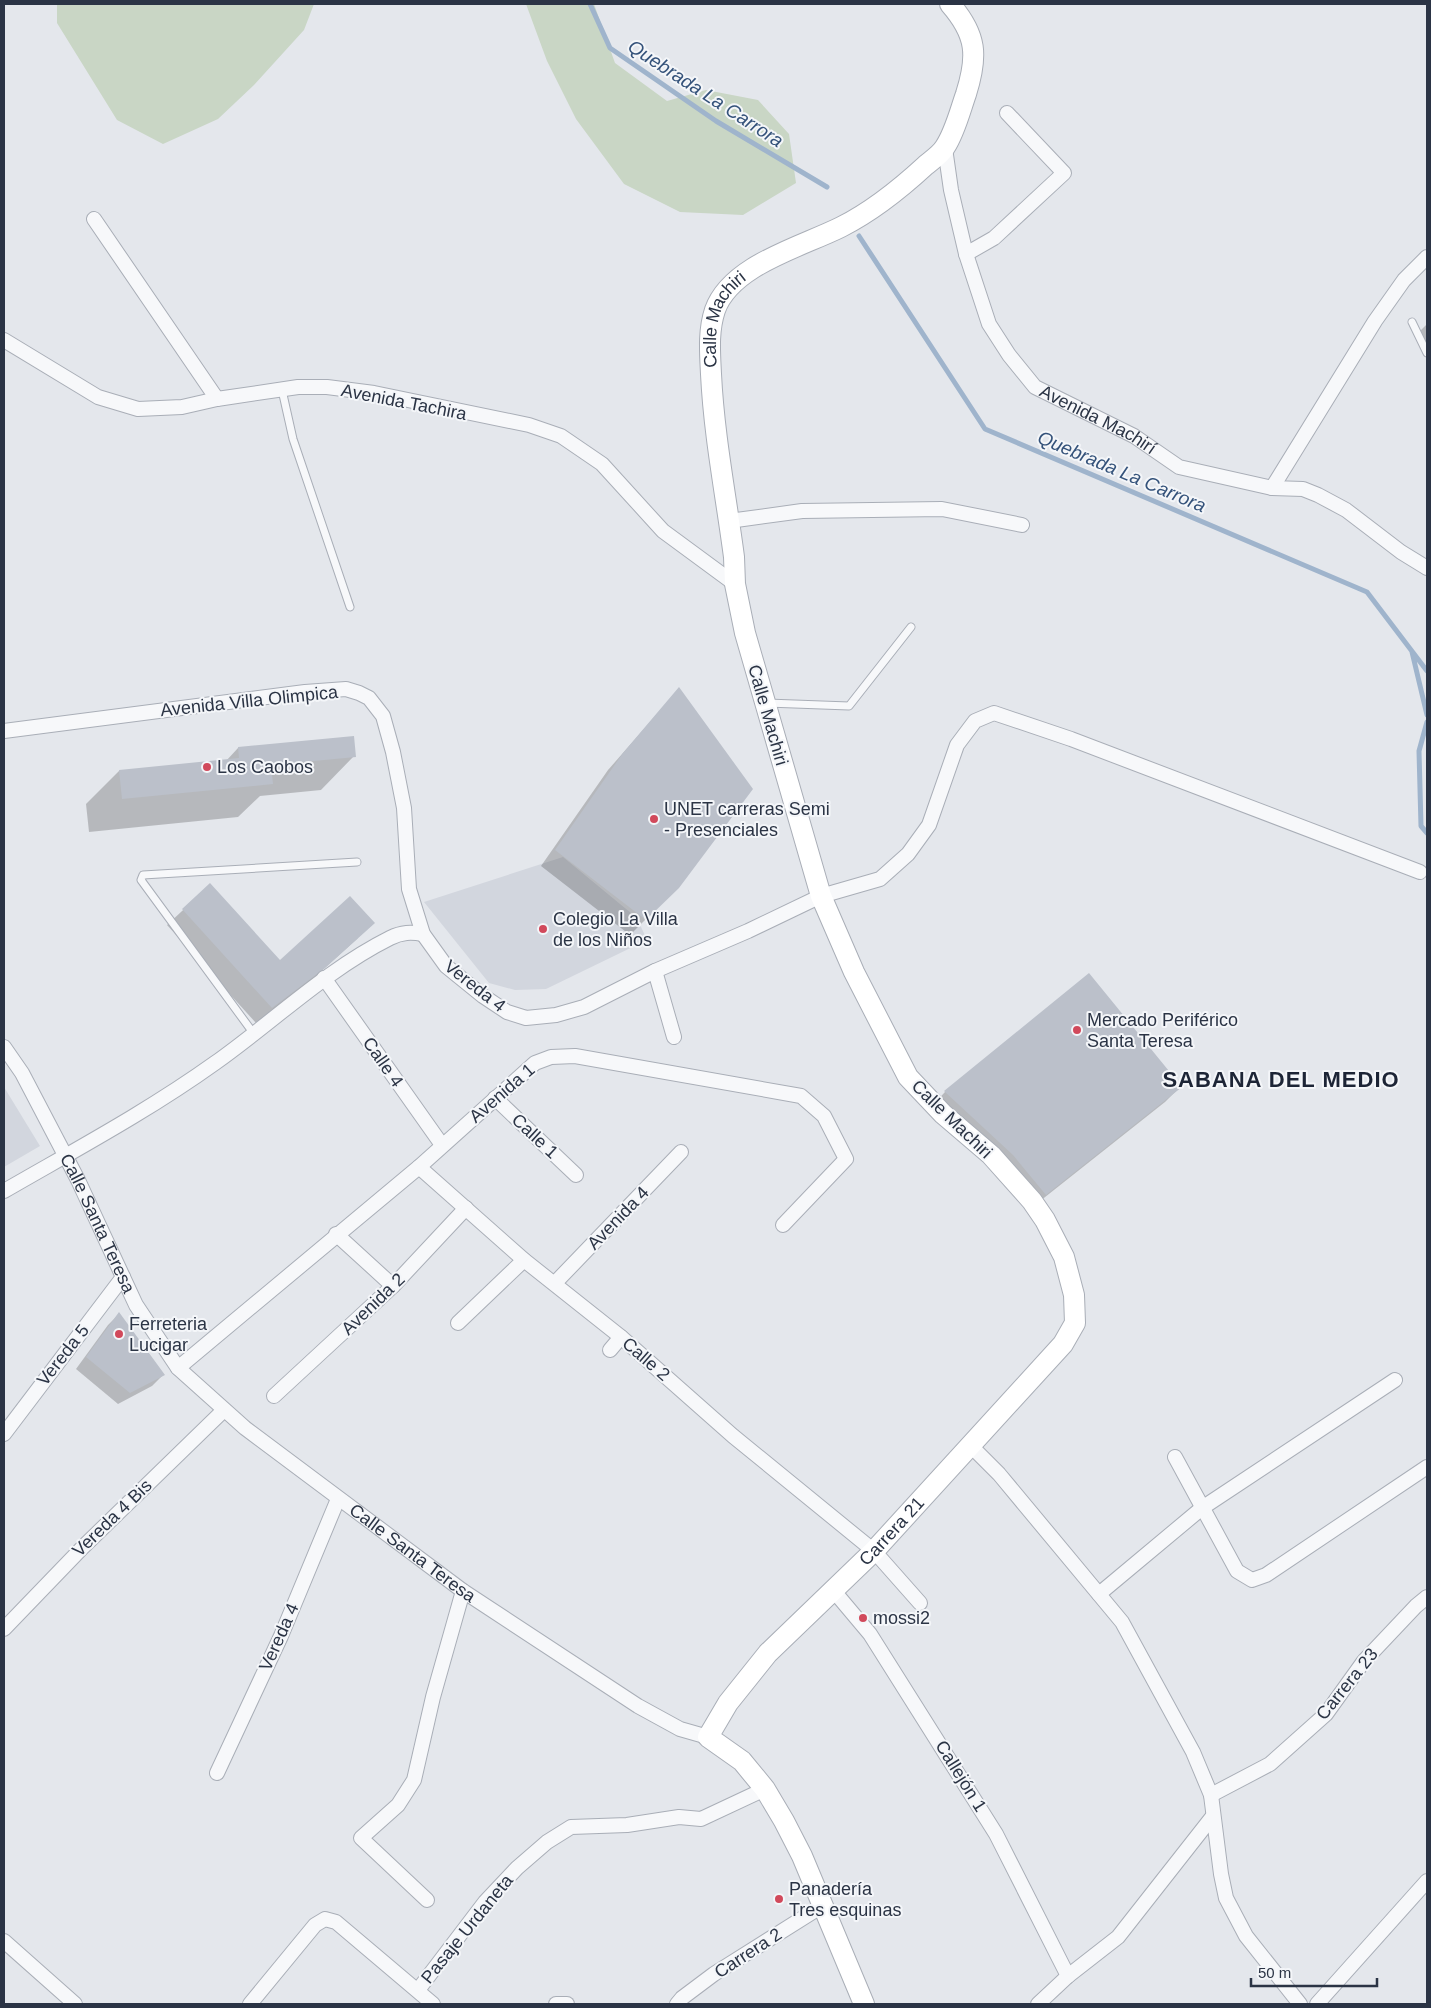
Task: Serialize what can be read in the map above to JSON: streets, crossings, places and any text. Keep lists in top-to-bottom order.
{
  "streets": {
    "street": [
      "Calle Machiri",
      "Avenida Tachira",
      "Avenida Machirí",
      "Avenida Villa Olimpica",
      "Vereda 4",
      "Calle 4",
      "Avenida 1",
      "Calle 1",
      "Avenida 4",
      "Calle Santa Teresa",
      "Avenida 2",
      "Vereda 5",
      "Calle 2",
      "Vereda 4 Bis",
      "Carrera 21",
      "Carrera 23",
      "Callejón 1",
      "Pasaje Urdaneta",
      "Carrera 2"
    ]
  },
  "crossings": [
    ["Calle Machiri", "Avenida Tachira"],
    ["Calle Machiri", "Avenida Machirí"],
    ["Calle Machiri", "Vereda 4"],
    ["Calle Machiri", "Carrera 21"],
    ["Avenida Villa Olimpica", "Vereda 4"],
    ["Vereda 4", "Calle Santa Teresa"],
    ["Calle 4", "Avenida 1"],
    ["Avenida 1", "Calle 1"],
    ["Avenida 1", "Calle Santa Teresa"],
    ["Avenida 1", "Calle 2"],
    ["Avenida 4", "Calle 2"],
    ["Calle Santa Teresa", "Vereda 5"],
    ["Calle Santa Teresa", "Vereda 4 Bis"],
    ["Calle Santa Teresa", "Carrera 21"],
    ["Calle Santa Teresa", "Pasaje Urdaneta"],
    ["Calle Santa Teresa", "Carrera 2"],
    ["Avenida 2", "Calle 2"],
    ["Calle 2", "Carrera 21"],
    ["Carrera 21", "Callejón 1"]
  ],
  "districts": ["SABANA DEL MEDIO"],
  "water": ["Quebrada La Carrora"],
  "places": [
    "Los Caobos",
    "UNET carreras Semi - Presenciales",
    "Colegio La Villa de los Niños",
    "Mercado Periférico Santa Teresa",
    "Ferreteria Lucigar",
    "mossi2",
    "Panadería Tres esquinas"
  ],
  "scale_bar": "50 m"
}
